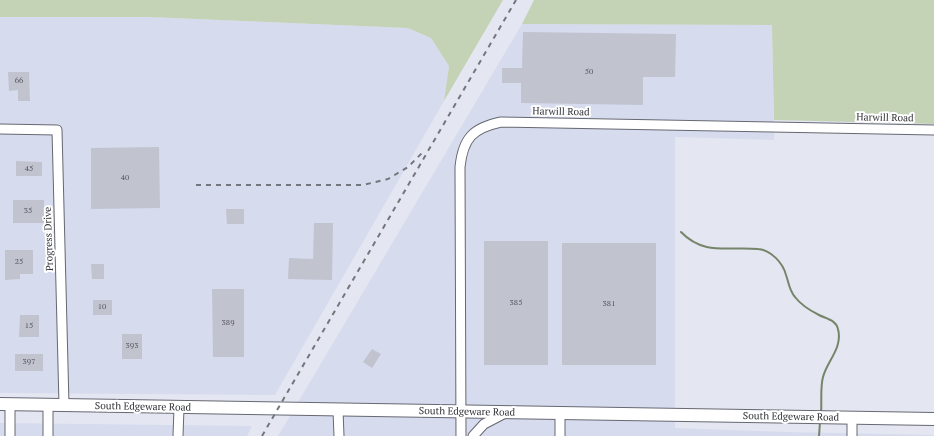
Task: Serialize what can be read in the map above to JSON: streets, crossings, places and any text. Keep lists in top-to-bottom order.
{
  "streets": {
    "main road": ["South Edgeware Road"],
    "street": ["Harwill Road", "Progress Drive"]
  },
  "crossings": [
    ["Harwill Road", "South Edgeware Road"],
    ["Progress Drive", "South Edgeware Road"]
  ],
  "house_numbers": [
    "50",
    "66",
    "45",
    "40",
    "35",
    "25",
    "385",
    "381",
    "10",
    "389",
    "15",
    "393",
    "397"
  ]
}
